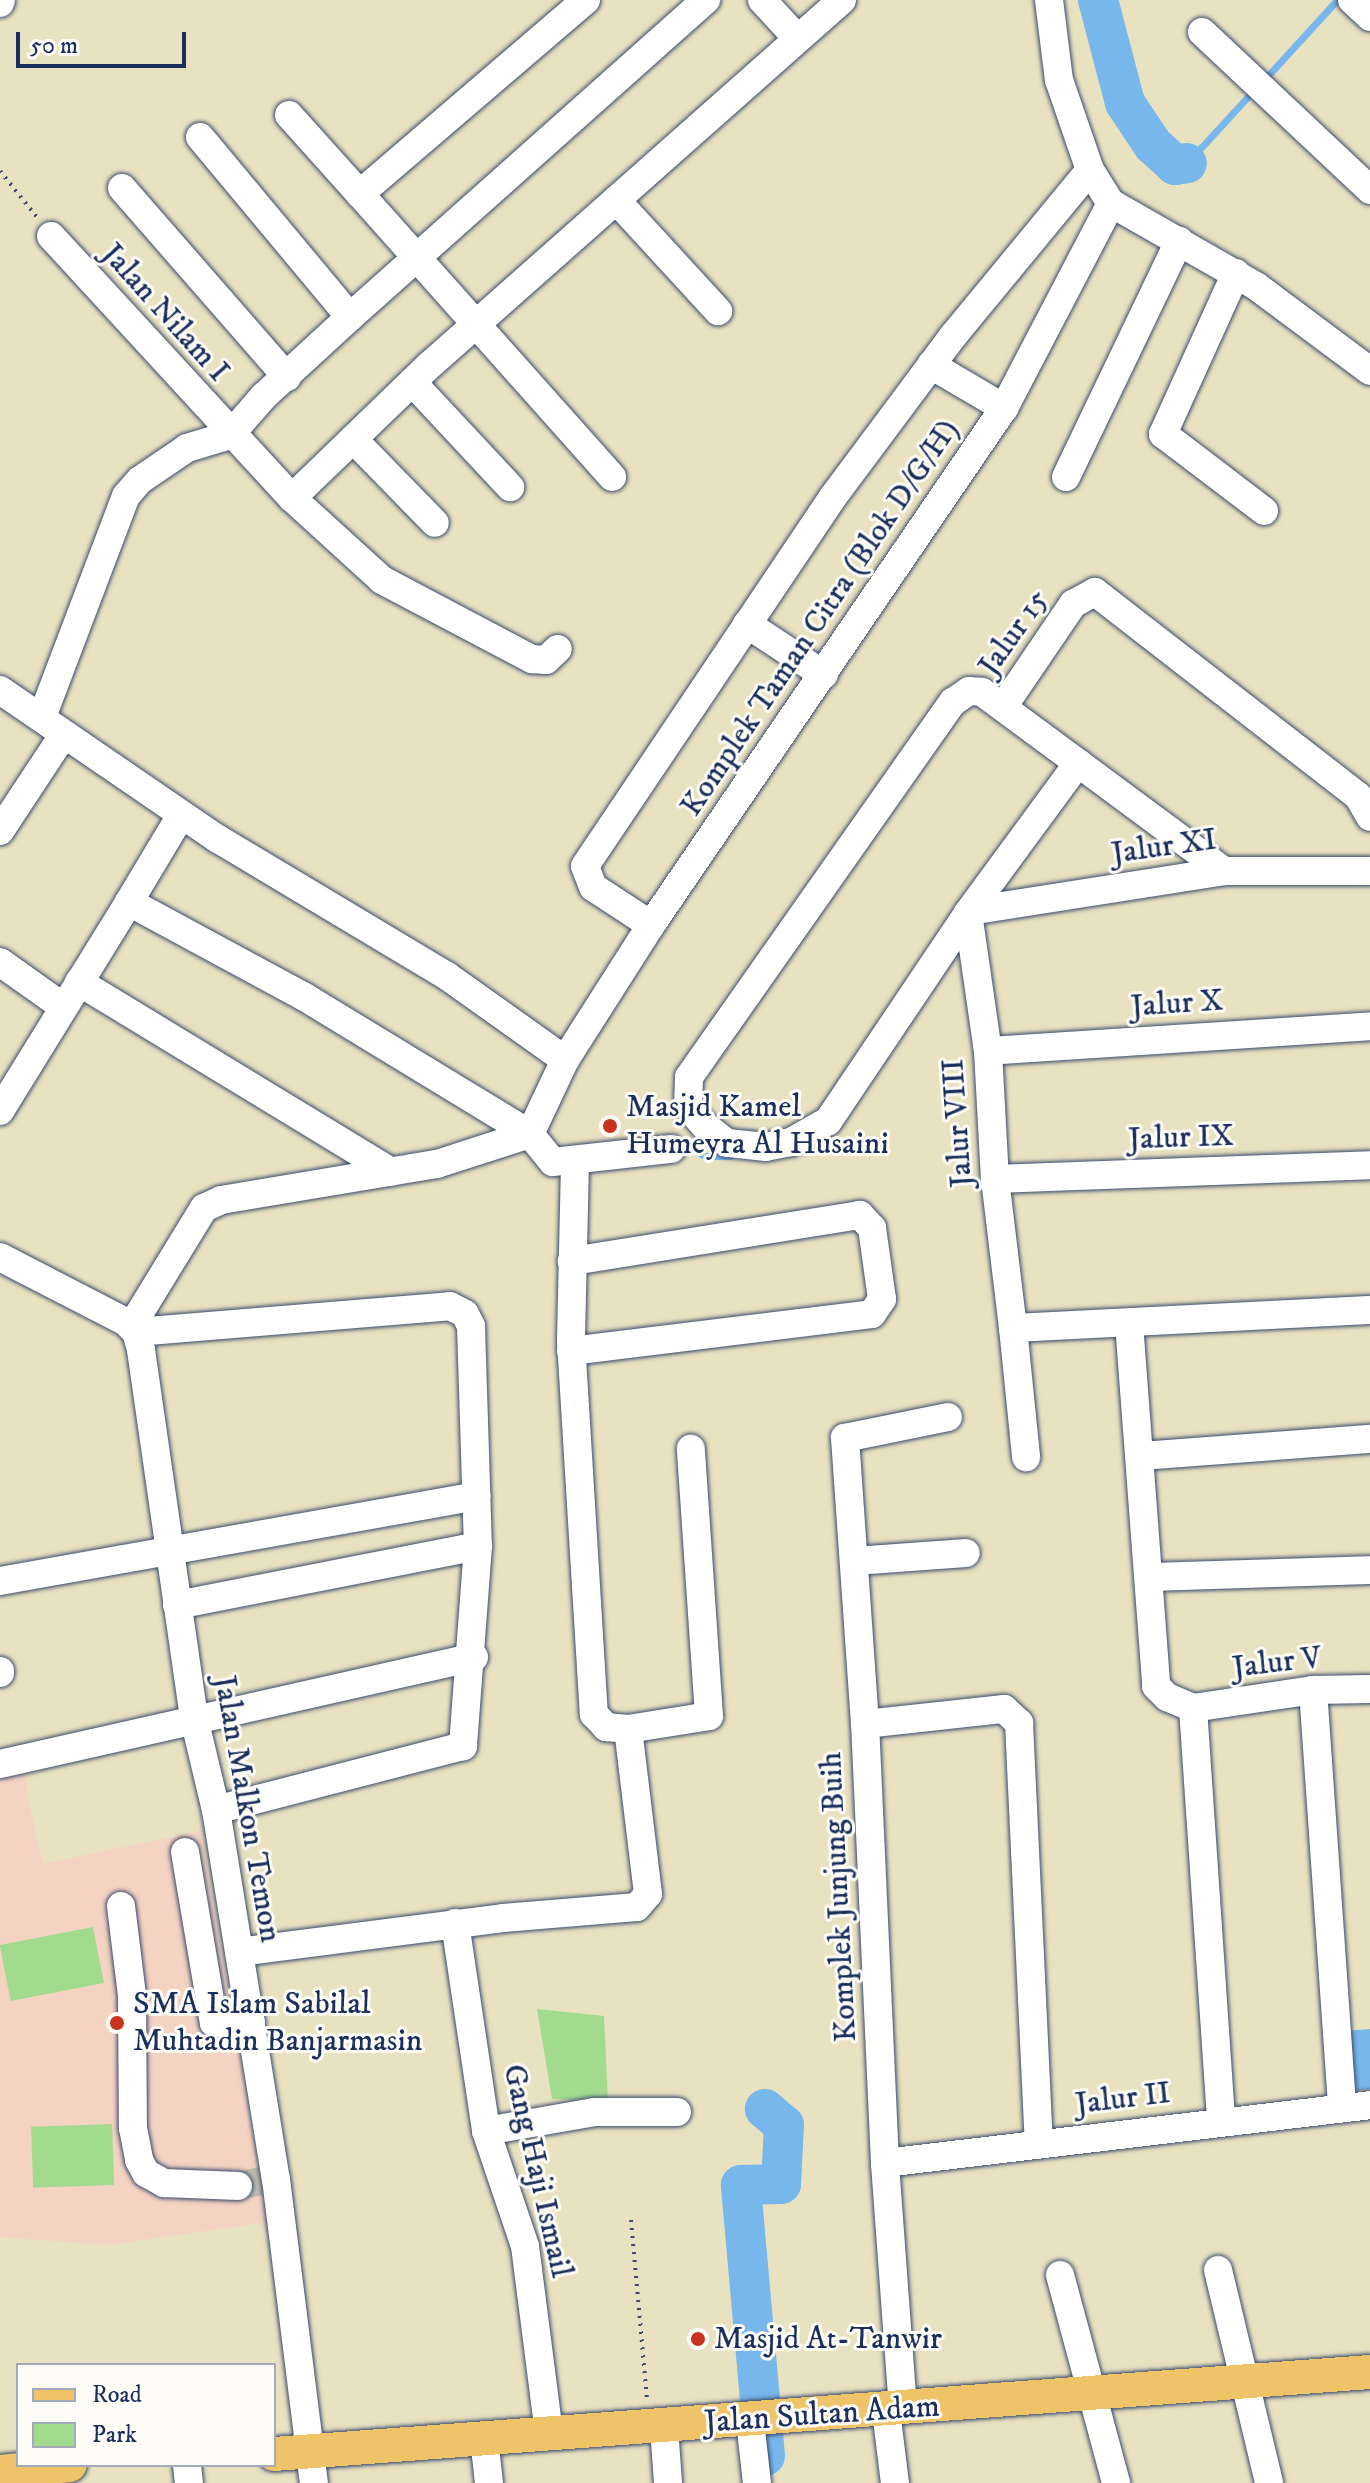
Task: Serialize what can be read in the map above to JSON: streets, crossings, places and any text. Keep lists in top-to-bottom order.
{
  "streets": {
    "main road": ["Jalan Sultan Adam"],
    "street": [
      "Jalan Nilam I",
      "Komplek Taman Citra (Blok D/G/H)",
      "Jalur 15",
      "Jalur XI",
      "Jalur X",
      "Jalur VIII",
      "Jalur IX",
      "Jalur V",
      "Jalan Malkon Temon",
      "Komplek Junjung Buih",
      "Jalur II",
      "Gang Haji Ismail"
    ]
  },
  "crossings": [
    ["Jalur 15", "Jalur XI"],
    ["Jalur 15", "Jalur VIII"],
    ["Jalur XI", "Jalur VIII"],
    ["Jalur X", "Jalur VIII"],
    ["Jalur VIII", "Jalur IX"],
    ["Jalan Malkon Temon", "Jalan Sultan Adam"],
    ["Komplek Junjung Buih", "Jalur II"],
    ["Komplek Junjung Buih", "Jalan Sultan Adam"],
    ["Gang Haji Ismail", "Jalan Sultan Adam"]
  ],
  "places": ["Masjid Kamel Humeyra Al Husaini", "SMA Islam Sabilal Muhtadin Banjarmasin", "Masjid At-Tanwir"],
  "legend": ["Road", "Park"],
  "scale_bar": "50 m"
}
